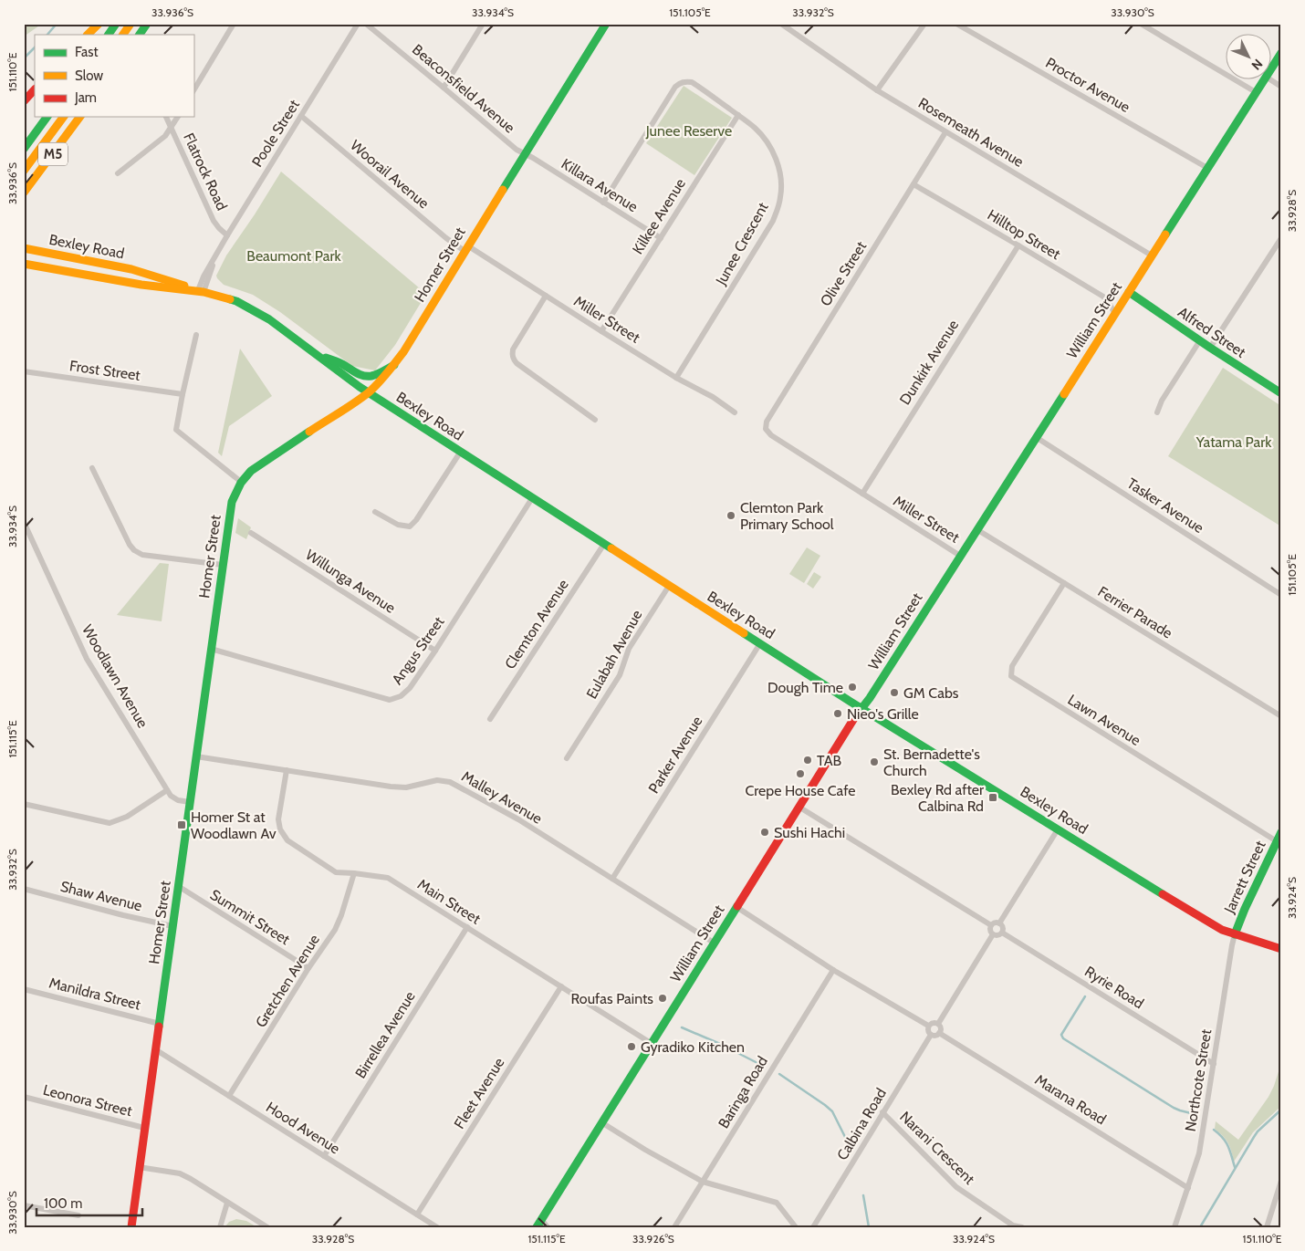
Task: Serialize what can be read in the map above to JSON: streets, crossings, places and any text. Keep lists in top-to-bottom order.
{
  "streets": {
    "main road": [
      "M5",
      "Bexley Road",
      "Homer Street",
      "William Street",
      "Alfred Street",
      "Jarrett Street"
    ],
    "street": [
      "Proctor Avenue",
      "Beaconsfield Avenue",
      "Rosemeath Avenue",
      "Poole Street",
      "Flatrock Road",
      "Woorail Avenue",
      "Killara Avenue",
      "Kilkee Avenue",
      "Hilltop Street",
      "Junee Crescent",
      "Olive Street",
      "Miller Street",
      "Dunkirk Avenue",
      "Frost Street",
      "Tasker Avenue",
      "Willunga Avenue",
      "Ferrier Parade",
      "Clemton Avenue",
      "Angus Street",
      "Eulabah Avenue",
      "Woodlawn Avenue",
      "Lawn Avenue",
      "Parker Avenue",
      "Malley Avenue",
      "Shaw Avenue",
      "Main Street",
      "Summit Street",
      "Gretchen Avenue",
      "Ryrie Road",
      "Manildra Street",
      "Birrellea Avenue",
      "Northcote Street",
      "Baringa Road",
      "Fleet Avenue",
      "Marana Road",
      "Leonora Street",
      "Calbina Road",
      "Hood Avenue",
      "Narani Crescent"
    ]
  },
  "crossings": [
    ["Proctor Avenue", "William Street"],
    ["Beaconsfield Avenue", "Killara Avenue"],
    ["Beaconsfield Avenue", "Homer Street"],
    ["Rosemeath Avenue", "Olive Street"],
    ["Rosemeath Avenue", "William Street"],
    ["Poole Street", "Flatrock Road"],
    ["Poole Street", "Woorail Avenue"],
    ["Poole Street", "Bexley Road"],
    ["Woorail Avenue", "Homer Street"],
    ["Woorail Avenue", "Miller Street"],
    ["Killara Avenue", "Kilkee Avenue"],
    ["Killara Avenue", "Junee Crescent"],
    ["Killara Avenue", "Homer Street"],
    ["Kilkee Avenue", "Junee Crescent"],
    ["Kilkee Avenue", "Miller Street"],
    ["Hilltop Street", "Olive Street"],
    ["Hilltop Street", "William Street"],
    ["Hilltop Street", "Dunkirk Avenue"],
    ["Junee Crescent", "Miller Street"],
    ["Bexley Road", "Homer Street"],
    ["Bexley Road", "William Street"],
    ["Bexley Road", "Clemton Avenue"],
    ["Bexley Road", "Angus Street"],
    ["Bexley Road", "Eulabah Avenue"],
    ["Bexley Road", "Parker Avenue"],
    ["Bexley Road", "Jarrett Street"],
    ["Bexley Road", "Northcote Street"],
    ["Homer Street", "Miller Street"],
    ["Homer Street", "Angus Street"],
    ["Homer Street", "Woodlawn Avenue"],
    ["Homer Street", "Malley Avenue"],
    ["Homer Street", "Shaw Avenue"],
    ["Homer Street", "Summit Street"],
    ["Homer Street", "Manildra Street"],
    ["Homer Street", "Leonora Street"],
    ["Homer Street", "Hood Avenue"],
    ["Olive Street", "Miller Street"],
    ["Miller Street", "William Street"],
    ["Miller Street", "Dunkirk Avenue"],
    ["William Street", "Alfred Street"],
    ["William Street", "Tasker Avenue"],
    ["William Street", "Ferrier Parade"],
    ["William Street", "Malley Avenue"],
    ["William Street", "Main Street"],
    ["Willunga Avenue", "Angus Street"],
    ["Ferrier Parade", "Lawn Avenue"],
    ["Lawn Avenue", "Jarrett Street"],
    ["Parker Avenue", "Malley Avenue"],
    ["Malley Avenue", "Main Street"],
    ["Jarrett Street", "Northcote Street"],
    ["Main Street", "Gretchen Avenue"],
    ["Main Street", "Birrellea Avenue"],
    ["Main Street", "Fleet Avenue"],
    ["Summit Street", "Gretchen Avenue"],
    ["Gretchen Avenue", "Hood Avenue"],
    ["Ryrie Road", "Northcote Street"],
    ["Birrellea Avenue", "Hood Avenue"],
    ["Northcote Street", "Marana Road"],
    ["Fleet Avenue", "Hood Avenue"],
    ["Marana Road", "Calbina Road"],
    ["Calbina Road", "Narani Crescent"]
  ],
  "parks": ["Junee Reserve", "Beaumont Park", "Yatama Park"],
  "places": {
    "other": [
      "Clemton Park Primary School",
      "Dough Time",
      "GM Cabs",
      "Nieo's Grille",
      "TAB",
      "St. Bernadette's Church",
      "Crepe House Cafe",
      "Sushi Hachi",
      "Roufas Paints",
      "Gyradiko Kitchen"
    ],
    "transit": ["Bexley Rd after Calbina Rd", "Homer St at Woodlawn Av"]
  },
  "legend": ["Fast", "Slow", "Jam"],
  "scale_bar": "100 m",
  "north": "bottom right",
  "coordinates": [
    "33.936°S",
    "33.934°S",
    "151.105°E",
    "33.932°S",
    "33.930°S",
    "151.110°E",
    "33.928°S",
    "151.115°E",
    "33.924°S",
    "33.926°S"
  ]
}
